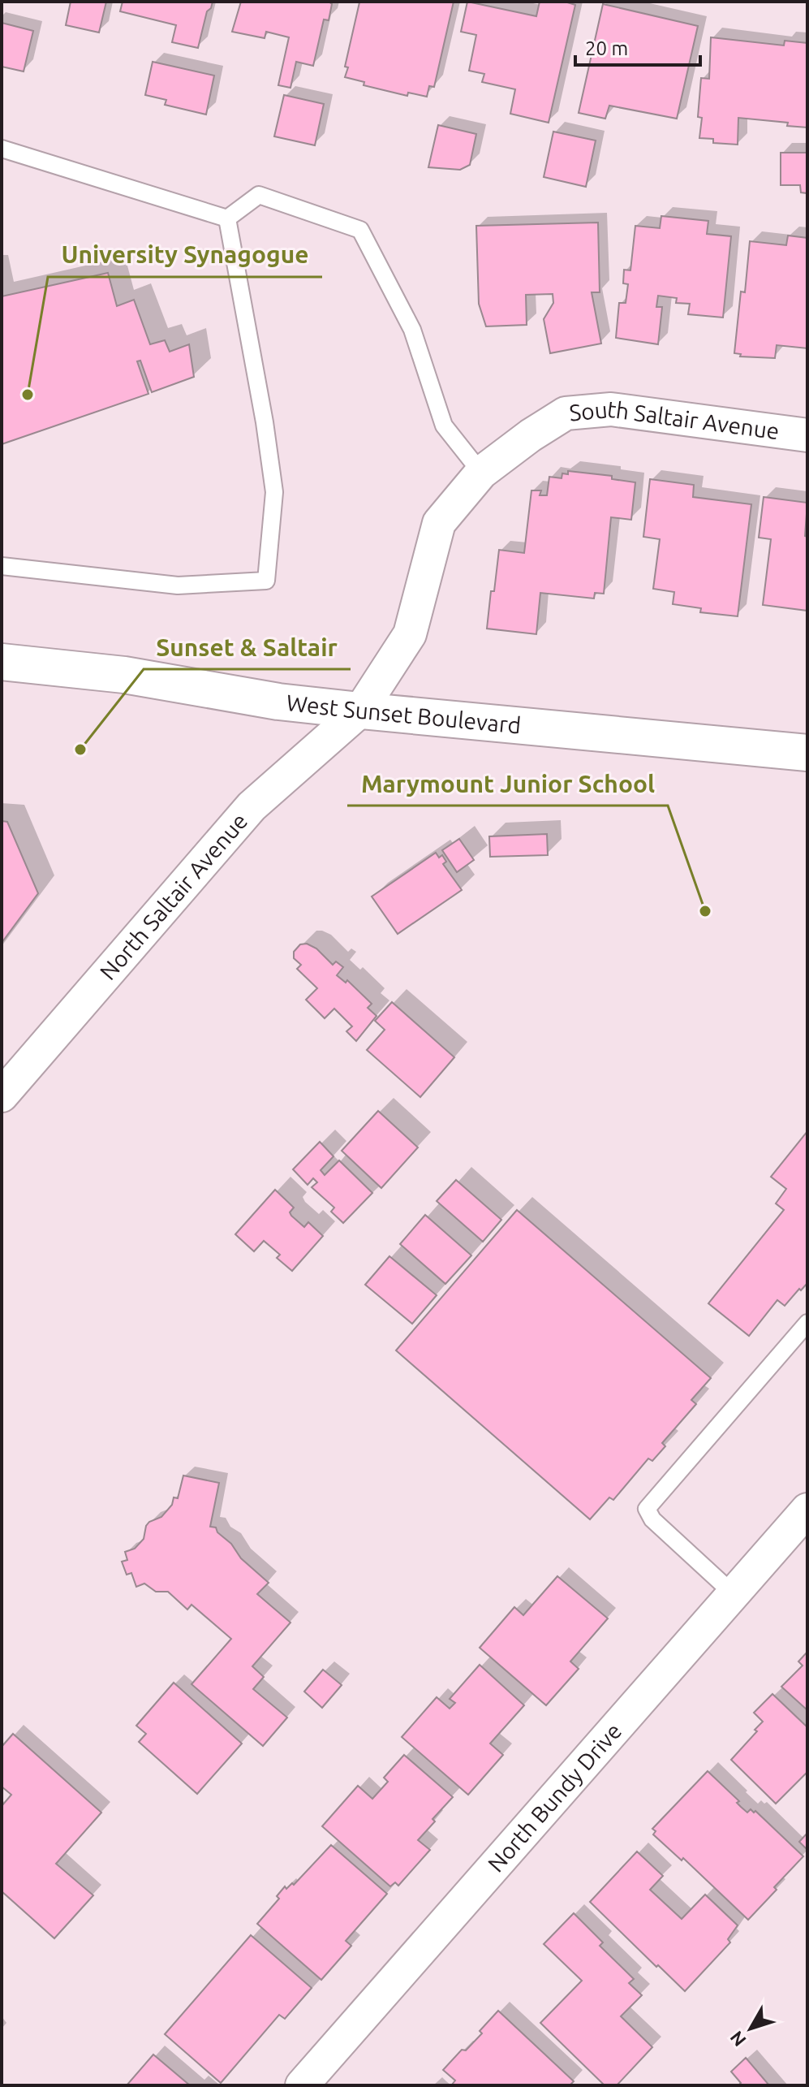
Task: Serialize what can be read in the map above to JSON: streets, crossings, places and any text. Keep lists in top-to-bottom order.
{
  "streets": {
    "main road": ["West Sunset Boulevard"],
    "street": ["South Saltair Avenue", "North Saltair Avenue", "North Bundy Drive"]
  },
  "crossings": [
    ["South Saltair Avenue", "West Sunset Boulevard"],
    ["South Saltair Avenue", "North Saltair Avenue"],
    ["West Sunset Boulevard", "North Saltair Avenue"]
  ],
  "places": ["University Synagogue", "Sunset & Saltair", "Marymount Junior School"],
  "scale_bar": "20 m",
  "north": "bottom left"
}
